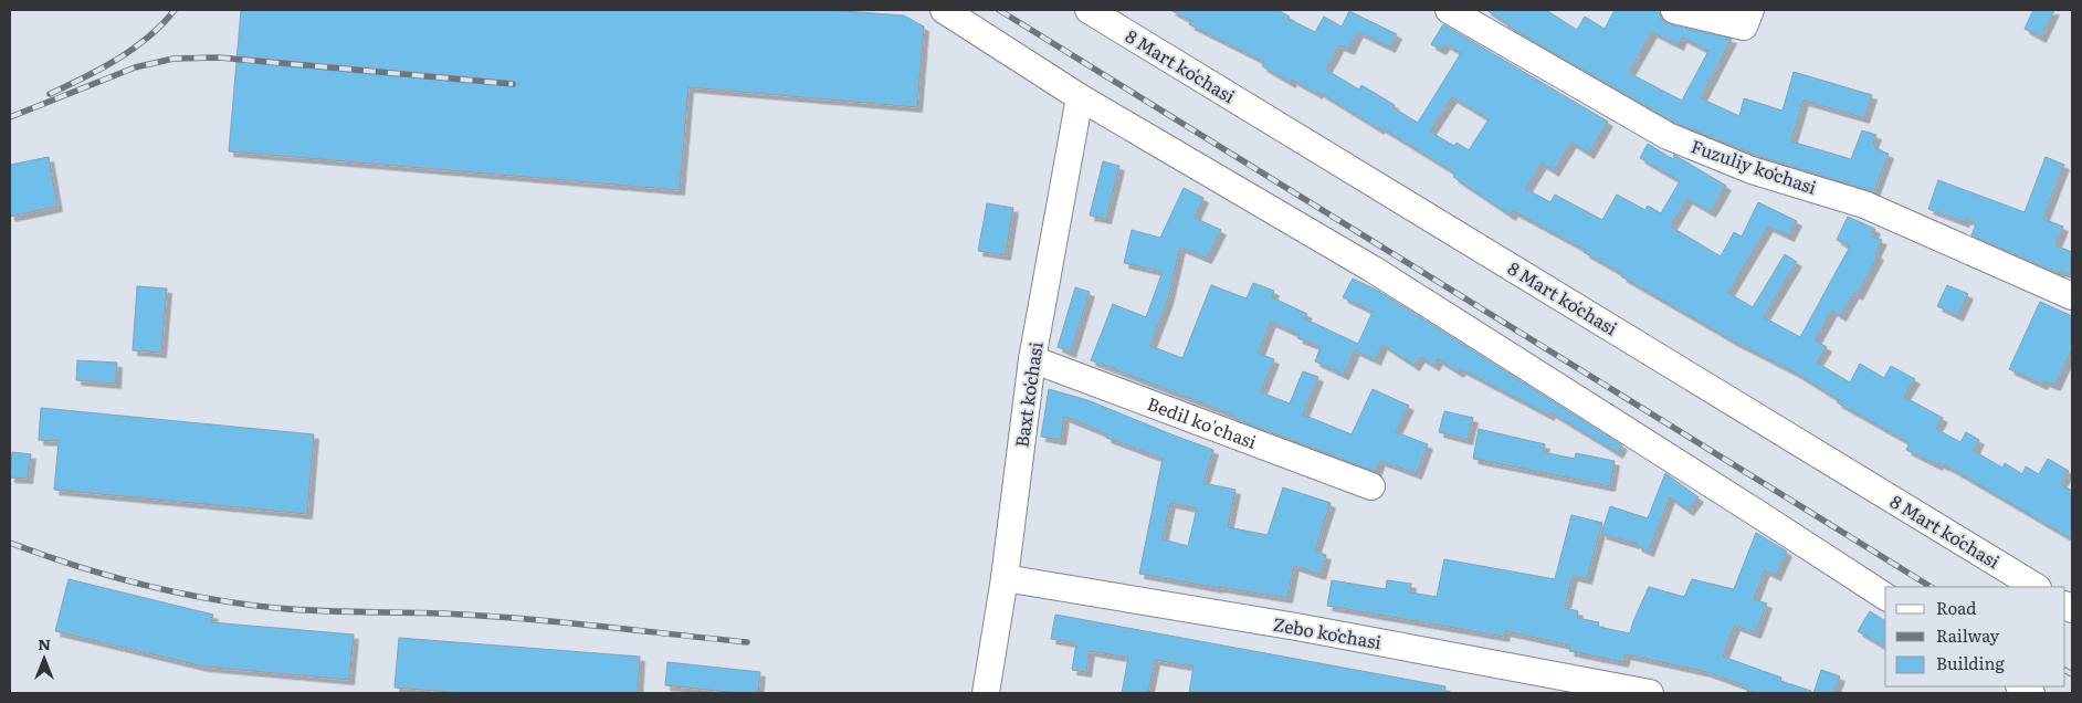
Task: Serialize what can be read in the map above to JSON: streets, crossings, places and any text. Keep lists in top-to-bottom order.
{
  "streets": {
    "street": [
      "8 Mart koʻchasi",
      "Fuzuliy koʻchasi",
      "Baxt koʻchasi",
      "Bedil ko'chasi",
      "Zebo koʻchasi"
    ]
  },
  "crossings": [
    ["Baxt koʻchasi", "Bedil ko'chasi"],
    ["Baxt koʻchasi", "Zebo koʻchasi"]
  ],
  "legend": ["Road", "Railway", "Building"],
  "north": "top"
}
